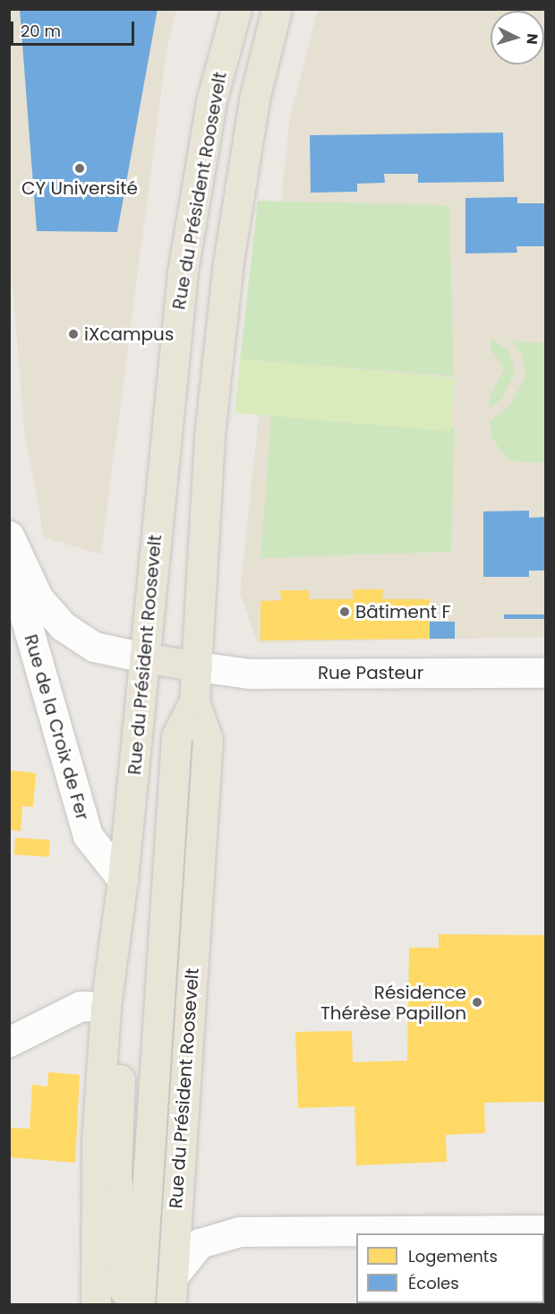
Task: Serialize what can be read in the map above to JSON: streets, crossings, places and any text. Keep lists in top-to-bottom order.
{
  "streets": {
    "main road": ["Rue du Président Roosevelt"],
    "street": ["Rue Pasteur", "Rue de la Croix de Fer"]
  },
  "crossings": [
    ["Rue du Président Roosevelt", "Rue Pasteur"],
    ["Rue du Président Roosevelt", "Rue de la Croix de Fer"]
  ],
  "places": [
    "CY Université",
    "iXcampus",
    "Bâtiment F",
    "Résidence Thérèse Papillon"
  ],
  "legend": ["Logements", "Écoles"],
  "scale_bar": "20 m",
  "north": "right"
}
